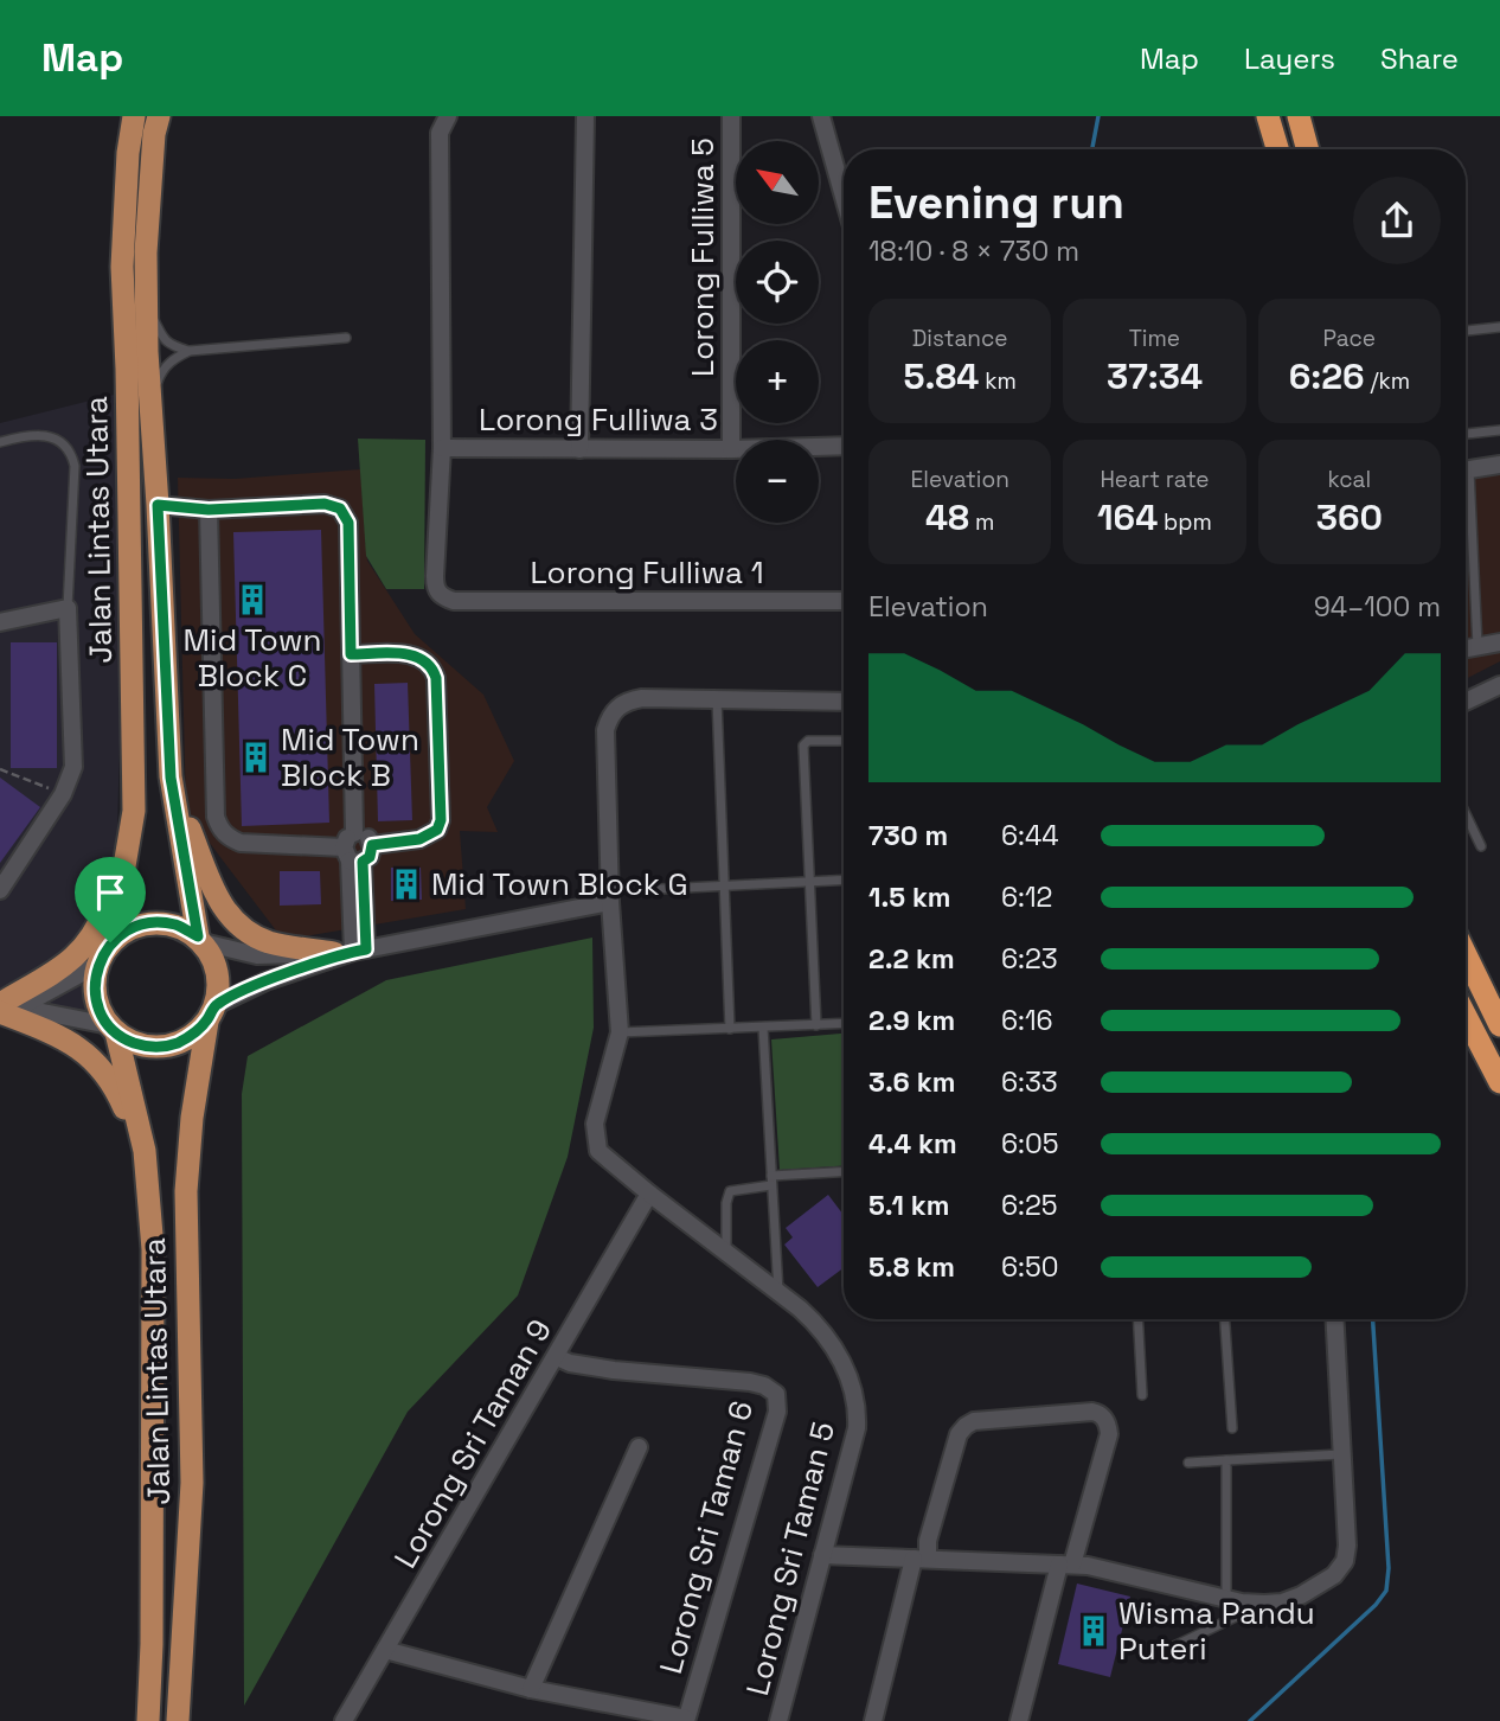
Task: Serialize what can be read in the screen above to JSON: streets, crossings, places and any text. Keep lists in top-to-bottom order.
{
  "streets": {
    "main road": ["Jalan Lintas Utara"],
    "street": [
      "Lorong Fulliwa 5",
      "Lorong Fulliwa 3",
      "Lorong Fulliwa 1",
      "Lorong Sri Taman 9",
      "Lorong Sri Taman 6",
      "Lorong Sri Taman 5"
    ]
  },
  "crossings": [
    ["Lorong Fulliwa 5", "Lorong Fulliwa 3"],
    ["Lorong Fulliwa 3", "Lorong Fulliwa 1"],
    ["Lorong Sri Taman 9", "Lorong Sri Taman 6"],
    ["Lorong Sri Taman 9", "Lorong Sri Taman 5"]
  ],
  "places": {
    "building": [
      "Mid Town Block C",
      "Mid Town Block B",
      "Mid Town Block G",
      "Wisma Pandu Puteri"
    ]
  },
  "north": "top left",
  "page": {
    "header": "Map",
    "nav": ["Map", "Layers", "Share"],
    "map_buttons": ["+", "−"],
    "heading": ["Evening run", "18:10 · 8 × 730 m"],
    "stats": [
      ["Distance", "5.84 km"],
      ["Time", "37:34"],
      ["Pace", "6:26 /km"],
      ["Elevation", "48 m"],
      ["Heart rate", "164 bpm"],
      ["kcal", "360"]
    ],
    "chart": ["Elevation", "94–100 m"],
    "list": [
      {
        "name": "730 m",
        "note": "6:44"
      },
      {
        "name": "1.5 km",
        "note": "6:12"
      },
      {
        "name": "2.2 km",
        "note": "6:23"
      },
      {
        "name": "2.9 km",
        "note": "6:16"
      },
      {
        "name": "3.6 km",
        "note": "6:33"
      },
      {
        "name": "4.4 km",
        "note": "6:05"
      },
      {
        "name": "5.1 km",
        "note": "6:25"
      },
      {
        "name": "5.8 km",
        "note": "6:50"
      }
    ]
  }
}
